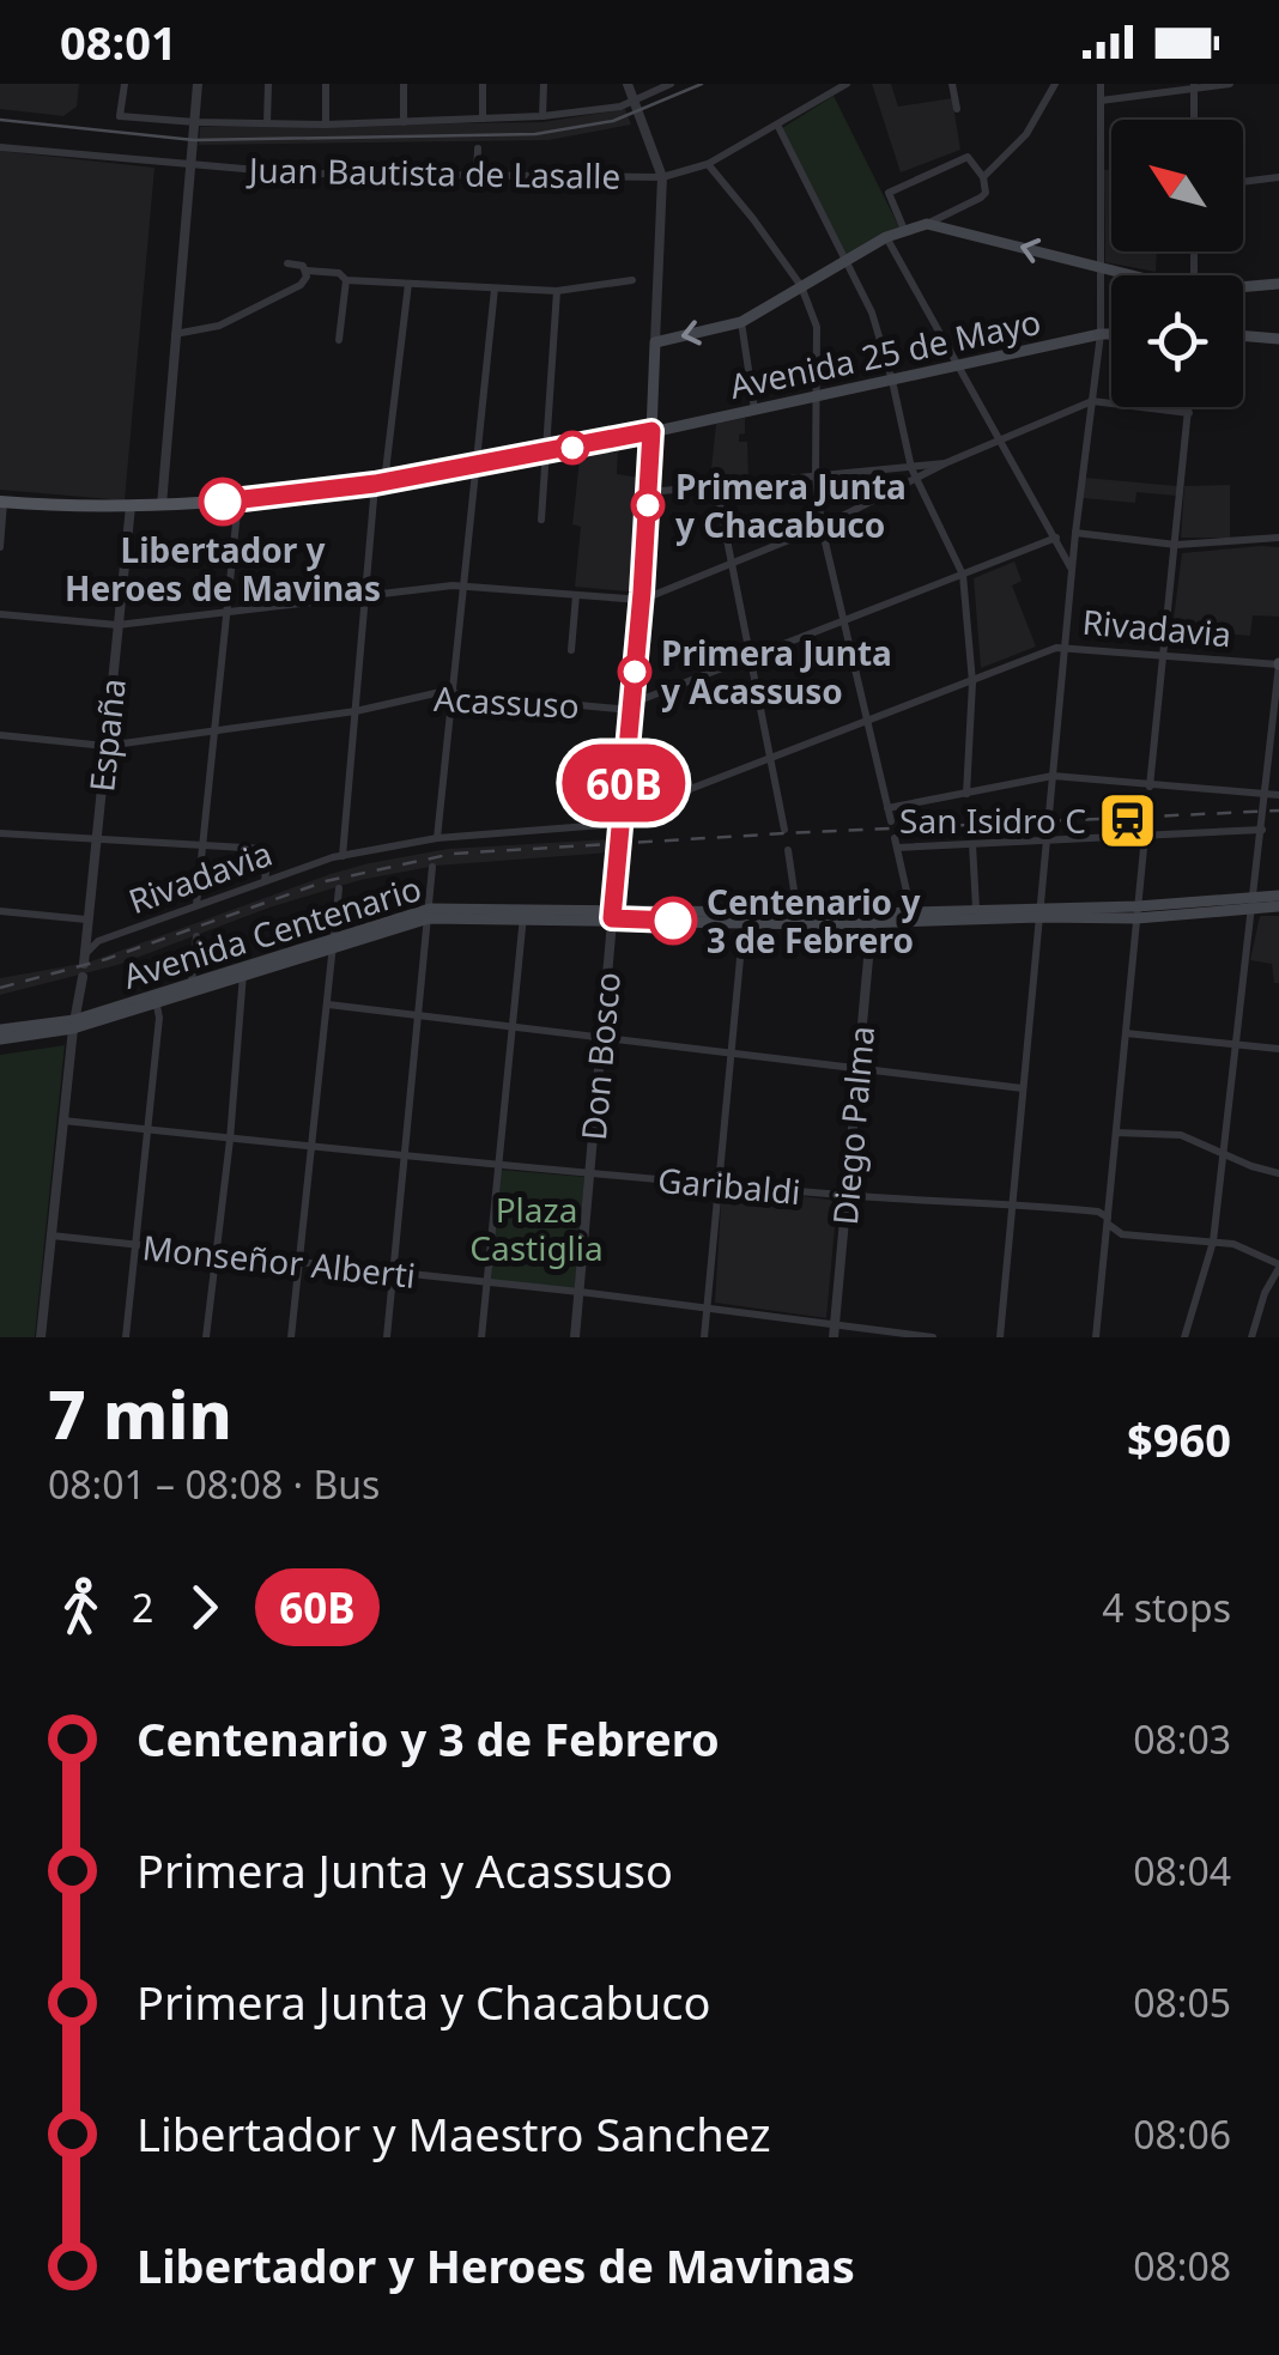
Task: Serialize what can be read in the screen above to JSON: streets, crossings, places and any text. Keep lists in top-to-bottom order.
{
  "streets": {
    "main road": ["Avenida 25 de Mayo", "Avenida Centenario"],
    "street": [
      "Juan Bautista de Lasalle",
      "Rivadavia",
      "Acassuso",
      "España",
      "Don Bosco",
      "Diego Palma",
      "Garibaldi",
      "Monseñor Alberti"
    ]
  },
  "crossings": [
    ["Rivadavia", "España"],
    ["Acassuso", "España"],
    ["Avenida Centenario", "Don Bosco"],
    ["Avenida Centenario", "Diego Palma"],
    ["Don Bosco", "Garibaldi"],
    ["Don Bosco", "Monseñor Alberti"],
    ["Diego Palma", "Garibaldi"],
    ["Diego Palma", "Monseñor Alberti"]
  ],
  "parks": ["Plaza Castiglia"],
  "places": {
    "other": [
      "Libertador y Heroes de Mavinas",
      "Primera Junta y Chacabuco",
      "Primera Junta y Acassuso",
      "Centenario y 3 de Febrero"
    ],
    "station": ["San Isidro C"]
  },
  "lines": ["bus line 60B"],
  "north": "top left",
  "page": {
    "status": "08:01",
    "on_map": "60B",
    "heading": ["7 min", "08:01 – 08:08 · Bus", "$960"],
    "legs": ["2", "60B", "4 stops"],
    "list": [
      {
        "name": "Centenario y 3 de Febrero",
        "value": "08:03"
      },
      {
        "name": "Primera Junta y Acassuso",
        "value": "08:04"
      },
      {
        "name": "Primera Junta y Chacabuco",
        "value": "08:05"
      },
      {
        "name": "Libertador y Maestro Sanchez",
        "value": "08:06"
      },
      {
        "name": "Libertador y Heroes de Mavinas",
        "value": "08:08"
      }
    ]
  }
}
